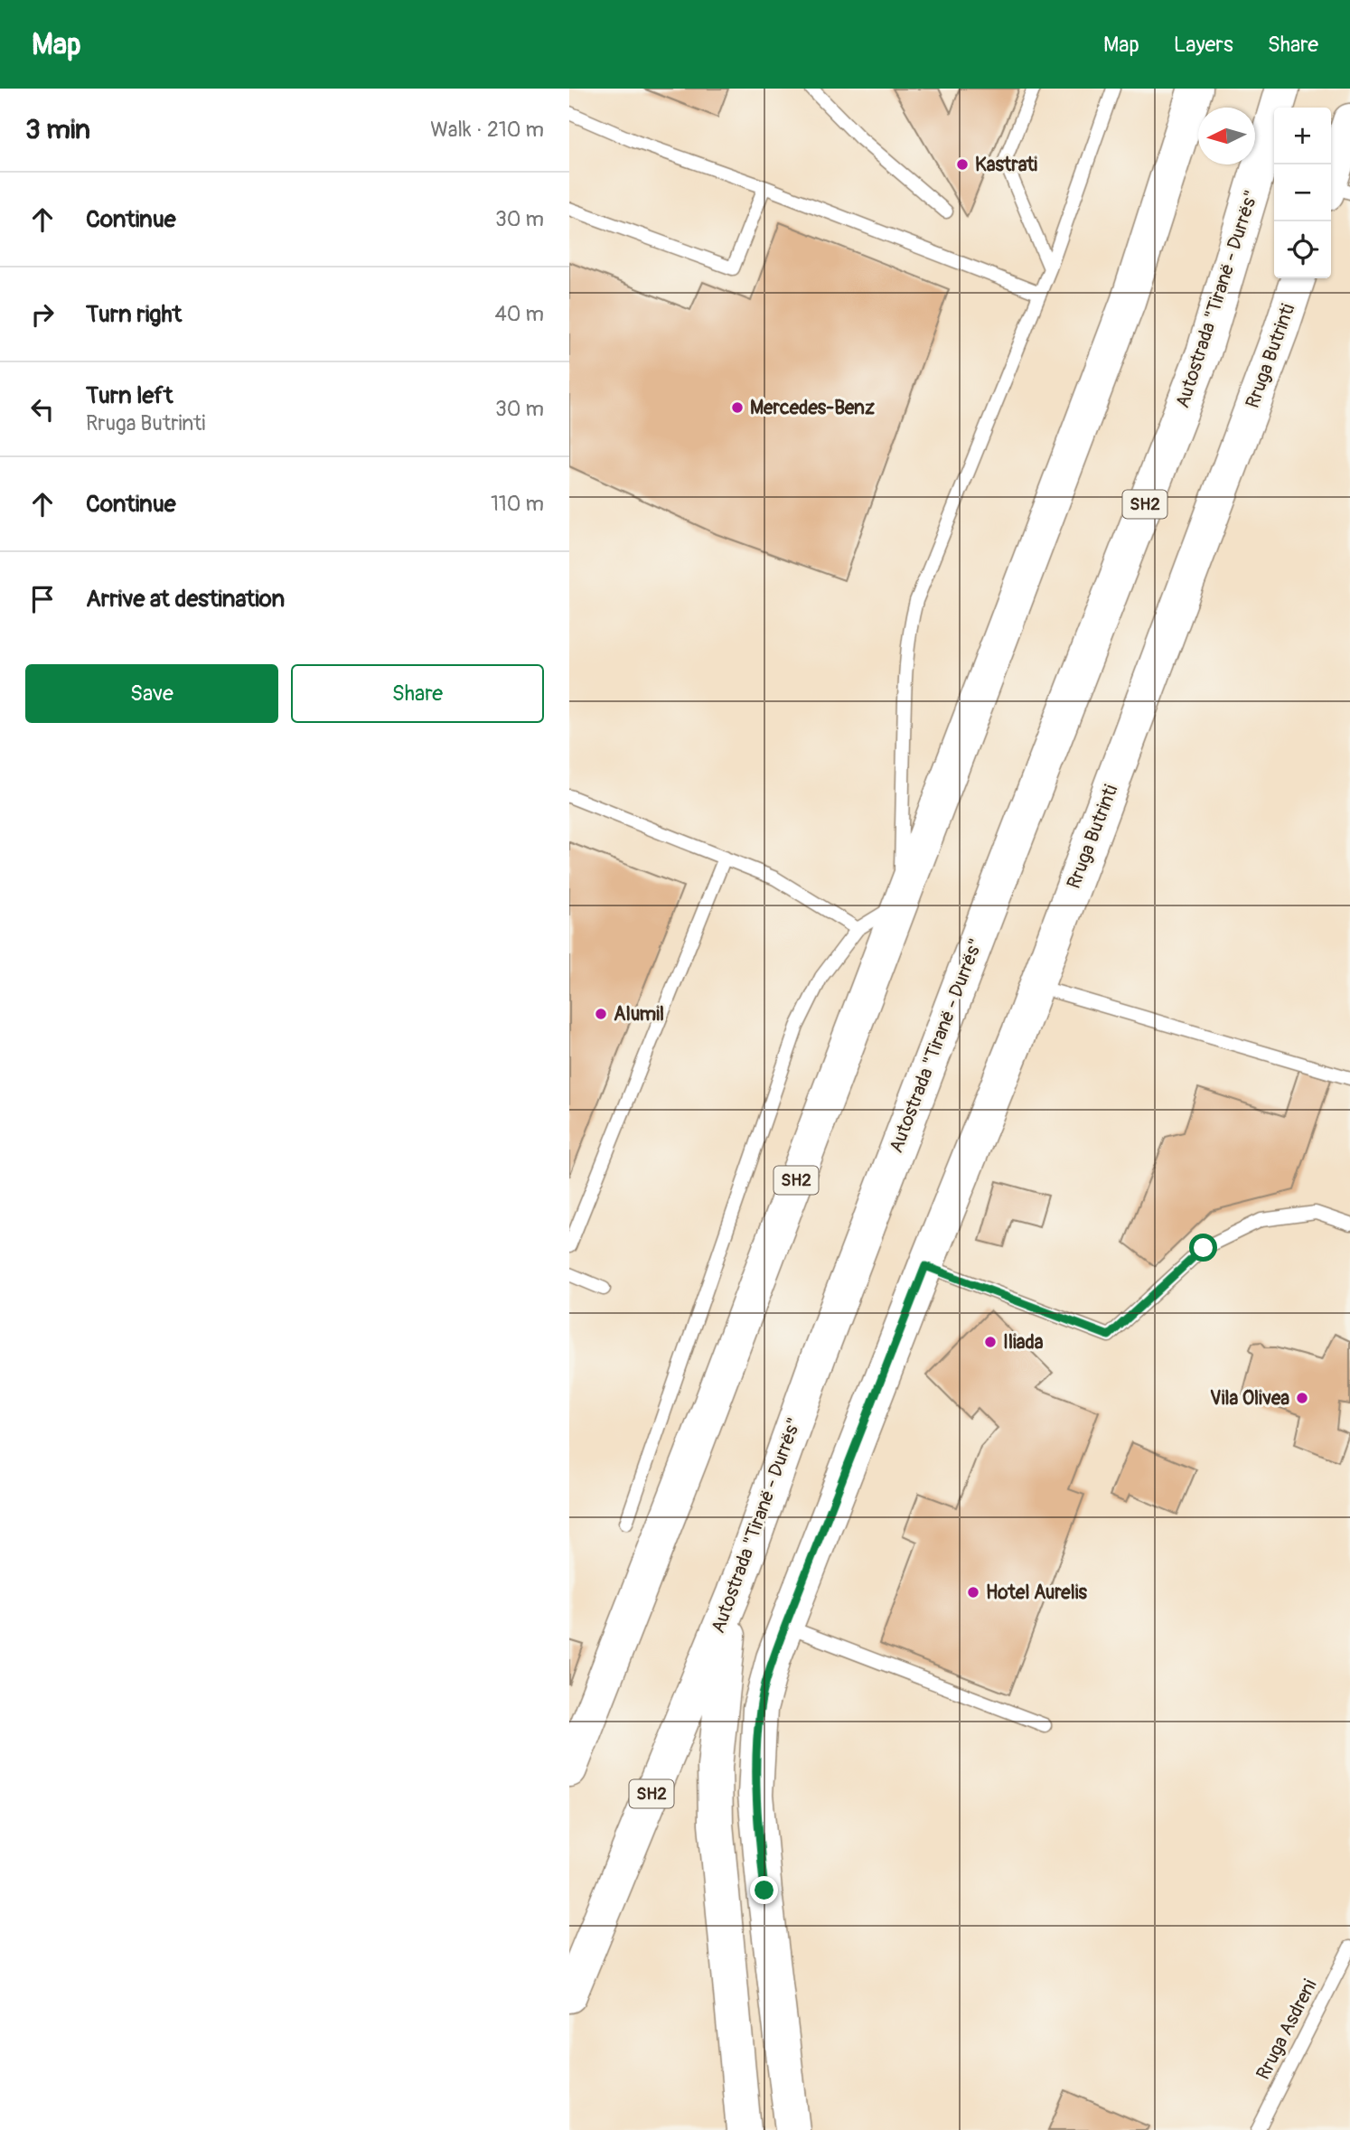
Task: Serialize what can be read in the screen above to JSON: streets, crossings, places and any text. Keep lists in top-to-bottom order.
{
  "streets": {
    "main road": ["Autostrada \"Tiranë - Durrës\"", "Rruga Butrinti", "SH2"],
    "lane": ["Rruga Asdreni"]
  },
  "places": [
    "Kastrati",
    "Mercedes-Benz",
    "Alumil",
    "Iliada",
    "Vila Olivea",
    "Hotel Aurelis"
  ],
  "north": "left",
  "page": {
    "header": "Map",
    "nav": ["Map", "Layers", "Share"],
    "heading": ["3 min", "Walk · 210 m"],
    "map_buttons": ["+", "−"],
    "list": [
      ["Continue", "30 m"],
      ["Turn right", "40 m"],
      ["Turn left", "Rruga Butrinti", "30 m"],
      ["Continue", "110 m"],
      "Arrive at destination"
    ],
    "buttons": ["Save", "Share"]
  }
}
